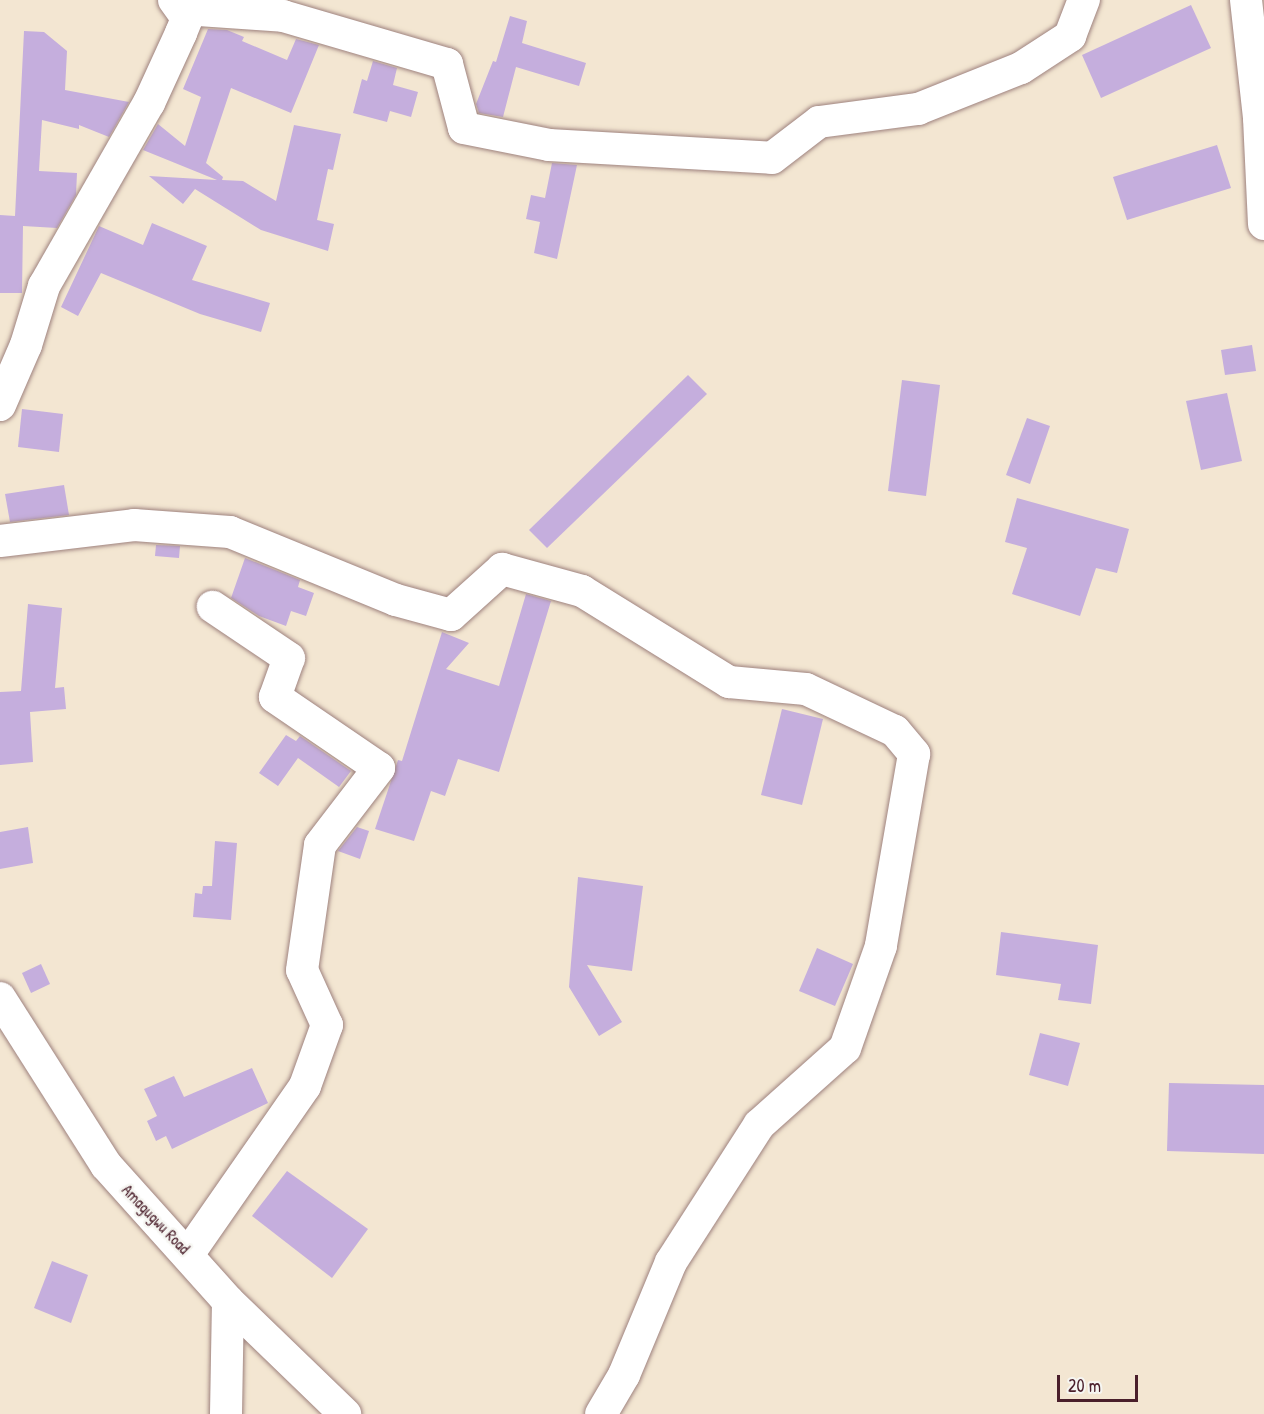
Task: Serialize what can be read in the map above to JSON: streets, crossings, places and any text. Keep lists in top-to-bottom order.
{
  "streets": {
    "street": ["Amagugwu Road"]
  },
  "scale_bar": "20 m"
}
